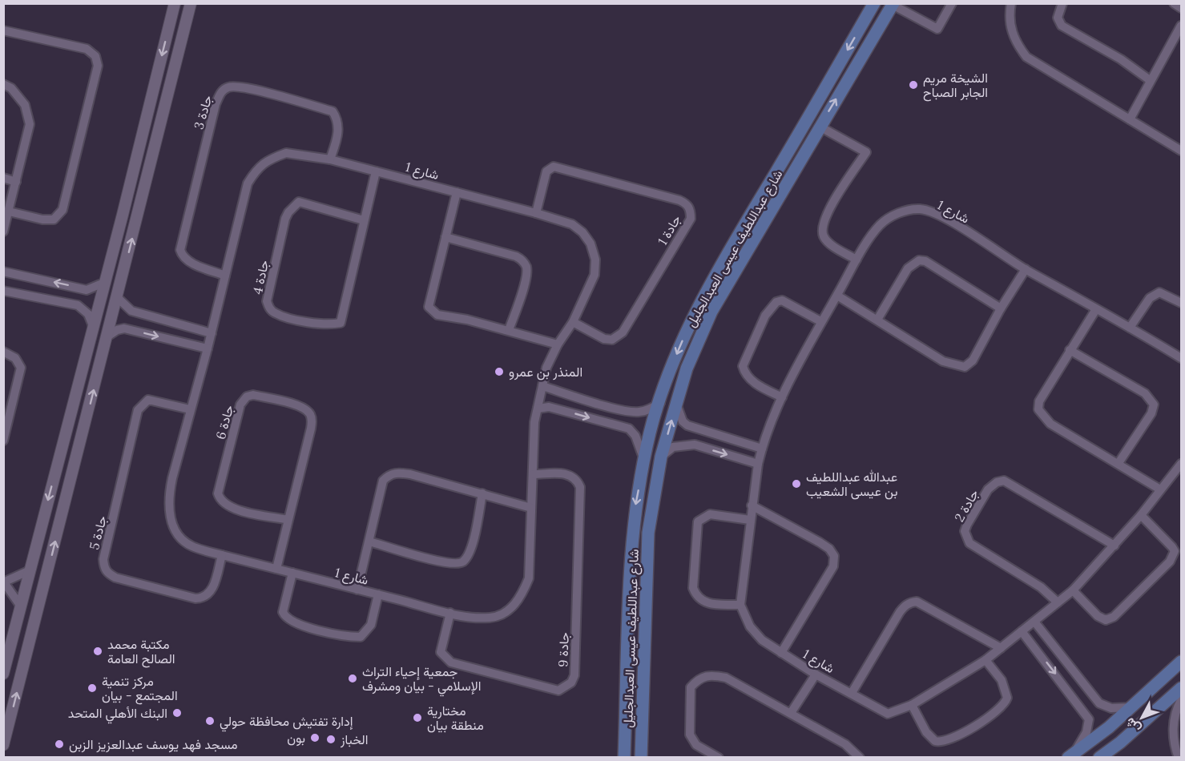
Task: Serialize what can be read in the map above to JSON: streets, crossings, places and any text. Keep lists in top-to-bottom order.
{
  "streets": {
    "main road": ["شارع عبداللطيف عيسى العبدالجليل"],
    "street": [
      "جادة 3",
      "شارع 1",
      "جادة 1",
      "جادة 4",
      "جادة 6",
      "جادة 2",
      "جادة 5",
      "جادة 9"
    ]
  },
  "crossings": [
    ["جادة 3", "شارع 1"],
    ["شارع 1", "جادة 1"],
    ["شارع 1", "جادة 4"],
    ["شارع 1", "جادة 6"],
    ["شارع 1", "جادة 2"],
    ["شارع 1", "جادة 5"],
    ["شارع 1", "جادة 9"]
  ],
  "places": [
    "الشيخة مريم الجابر الصباح",
    "المنذر بن عمرو",
    "عبدالله عبداللطيف بن عيسى الشعيب",
    "مكتبة محمد الصالح العامة",
    "جمعية إحياء التراث الإسلامي - بيان ومشرف",
    "مركز تنمية المجتمع - بيان",
    "البنك الأهلي المتحد",
    "مختارية منطقة بيان",
    "إدارة تفتيش محافظة حولي",
    "بون",
    "الخباز",
    "مسجد فهد يوسف عبدالعزيز الزبن"
  ],
  "north": "bottom left"
}
